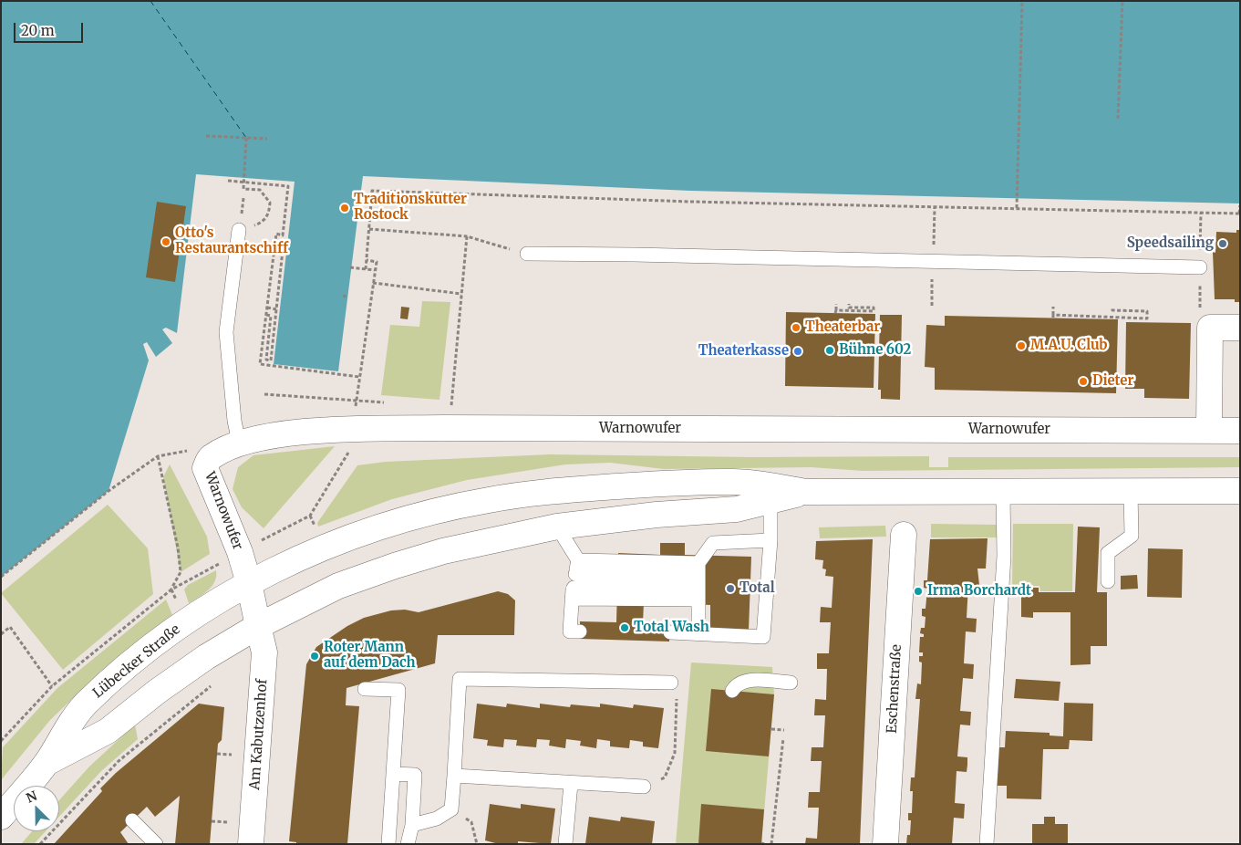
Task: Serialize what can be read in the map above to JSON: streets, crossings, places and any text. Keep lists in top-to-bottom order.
{
  "streets": {
    "main road": [
      "Warnowufer",
      "Lübecker Straße",
      "Eschenstraße",
      "Am Kabutzenhof"
    ]
  },
  "crossings": [
    ["Warnowufer", "Lübecker Straße"],
    ["Warnowufer", "Am Kabutzenhof"],
    ["Lübecker Straße", "Am Kabutzenhof"]
  ],
  "places": [
    "Traditionskutter Rostock",
    "Otto's Restaurantschiff",
    "Speedsailing",
    "Theaterbar",
    "M.A.U. Club",
    "Bühne 602",
    "Theaterkasse",
    "Dieter",
    "Total",
    "Irma Borchardt",
    "Total Wash",
    "Roter Mann auf dem Dach"
  ],
  "scale_bar": "20 m",
  "north": "top left"
}
